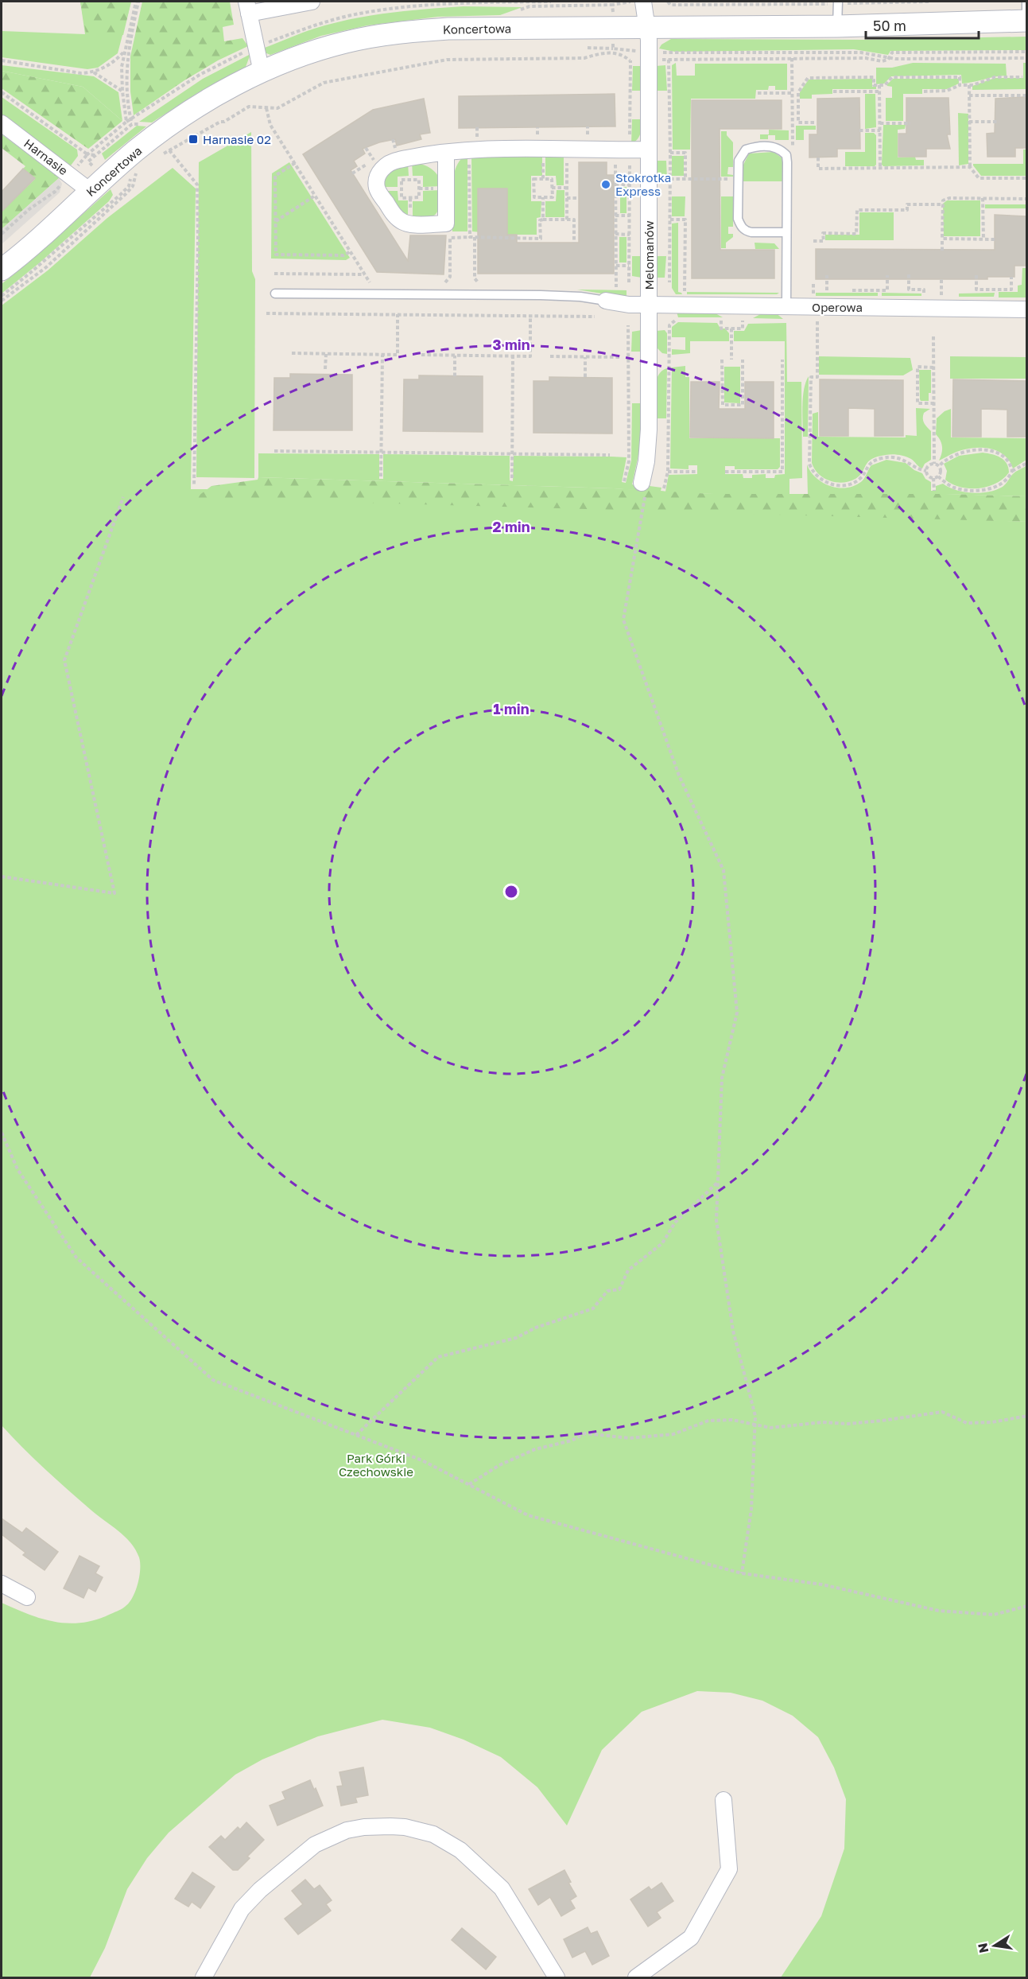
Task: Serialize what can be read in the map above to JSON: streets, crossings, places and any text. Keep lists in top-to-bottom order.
{
  "streets": {
    "street": [
      "Koncertowa",
      "Harnasie",
      "Melomanów",
      "Operowa"
    ]
  },
  "crossings": [
    ["Koncertowa", "Harnasie"],
    ["Koncertowa", "Melomanów"],
    ["Melomanów", "Operowa"]
  ],
  "parks": ["Park Górki Czechowskie"],
  "places": {
    "transit": ["Harnasie 02"],
    "other": ["Stokrotka Express"]
  },
  "scale_bar": "50 m",
  "north": "left",
  "rings": ["3 min", "2 min", "1 min"]
}
